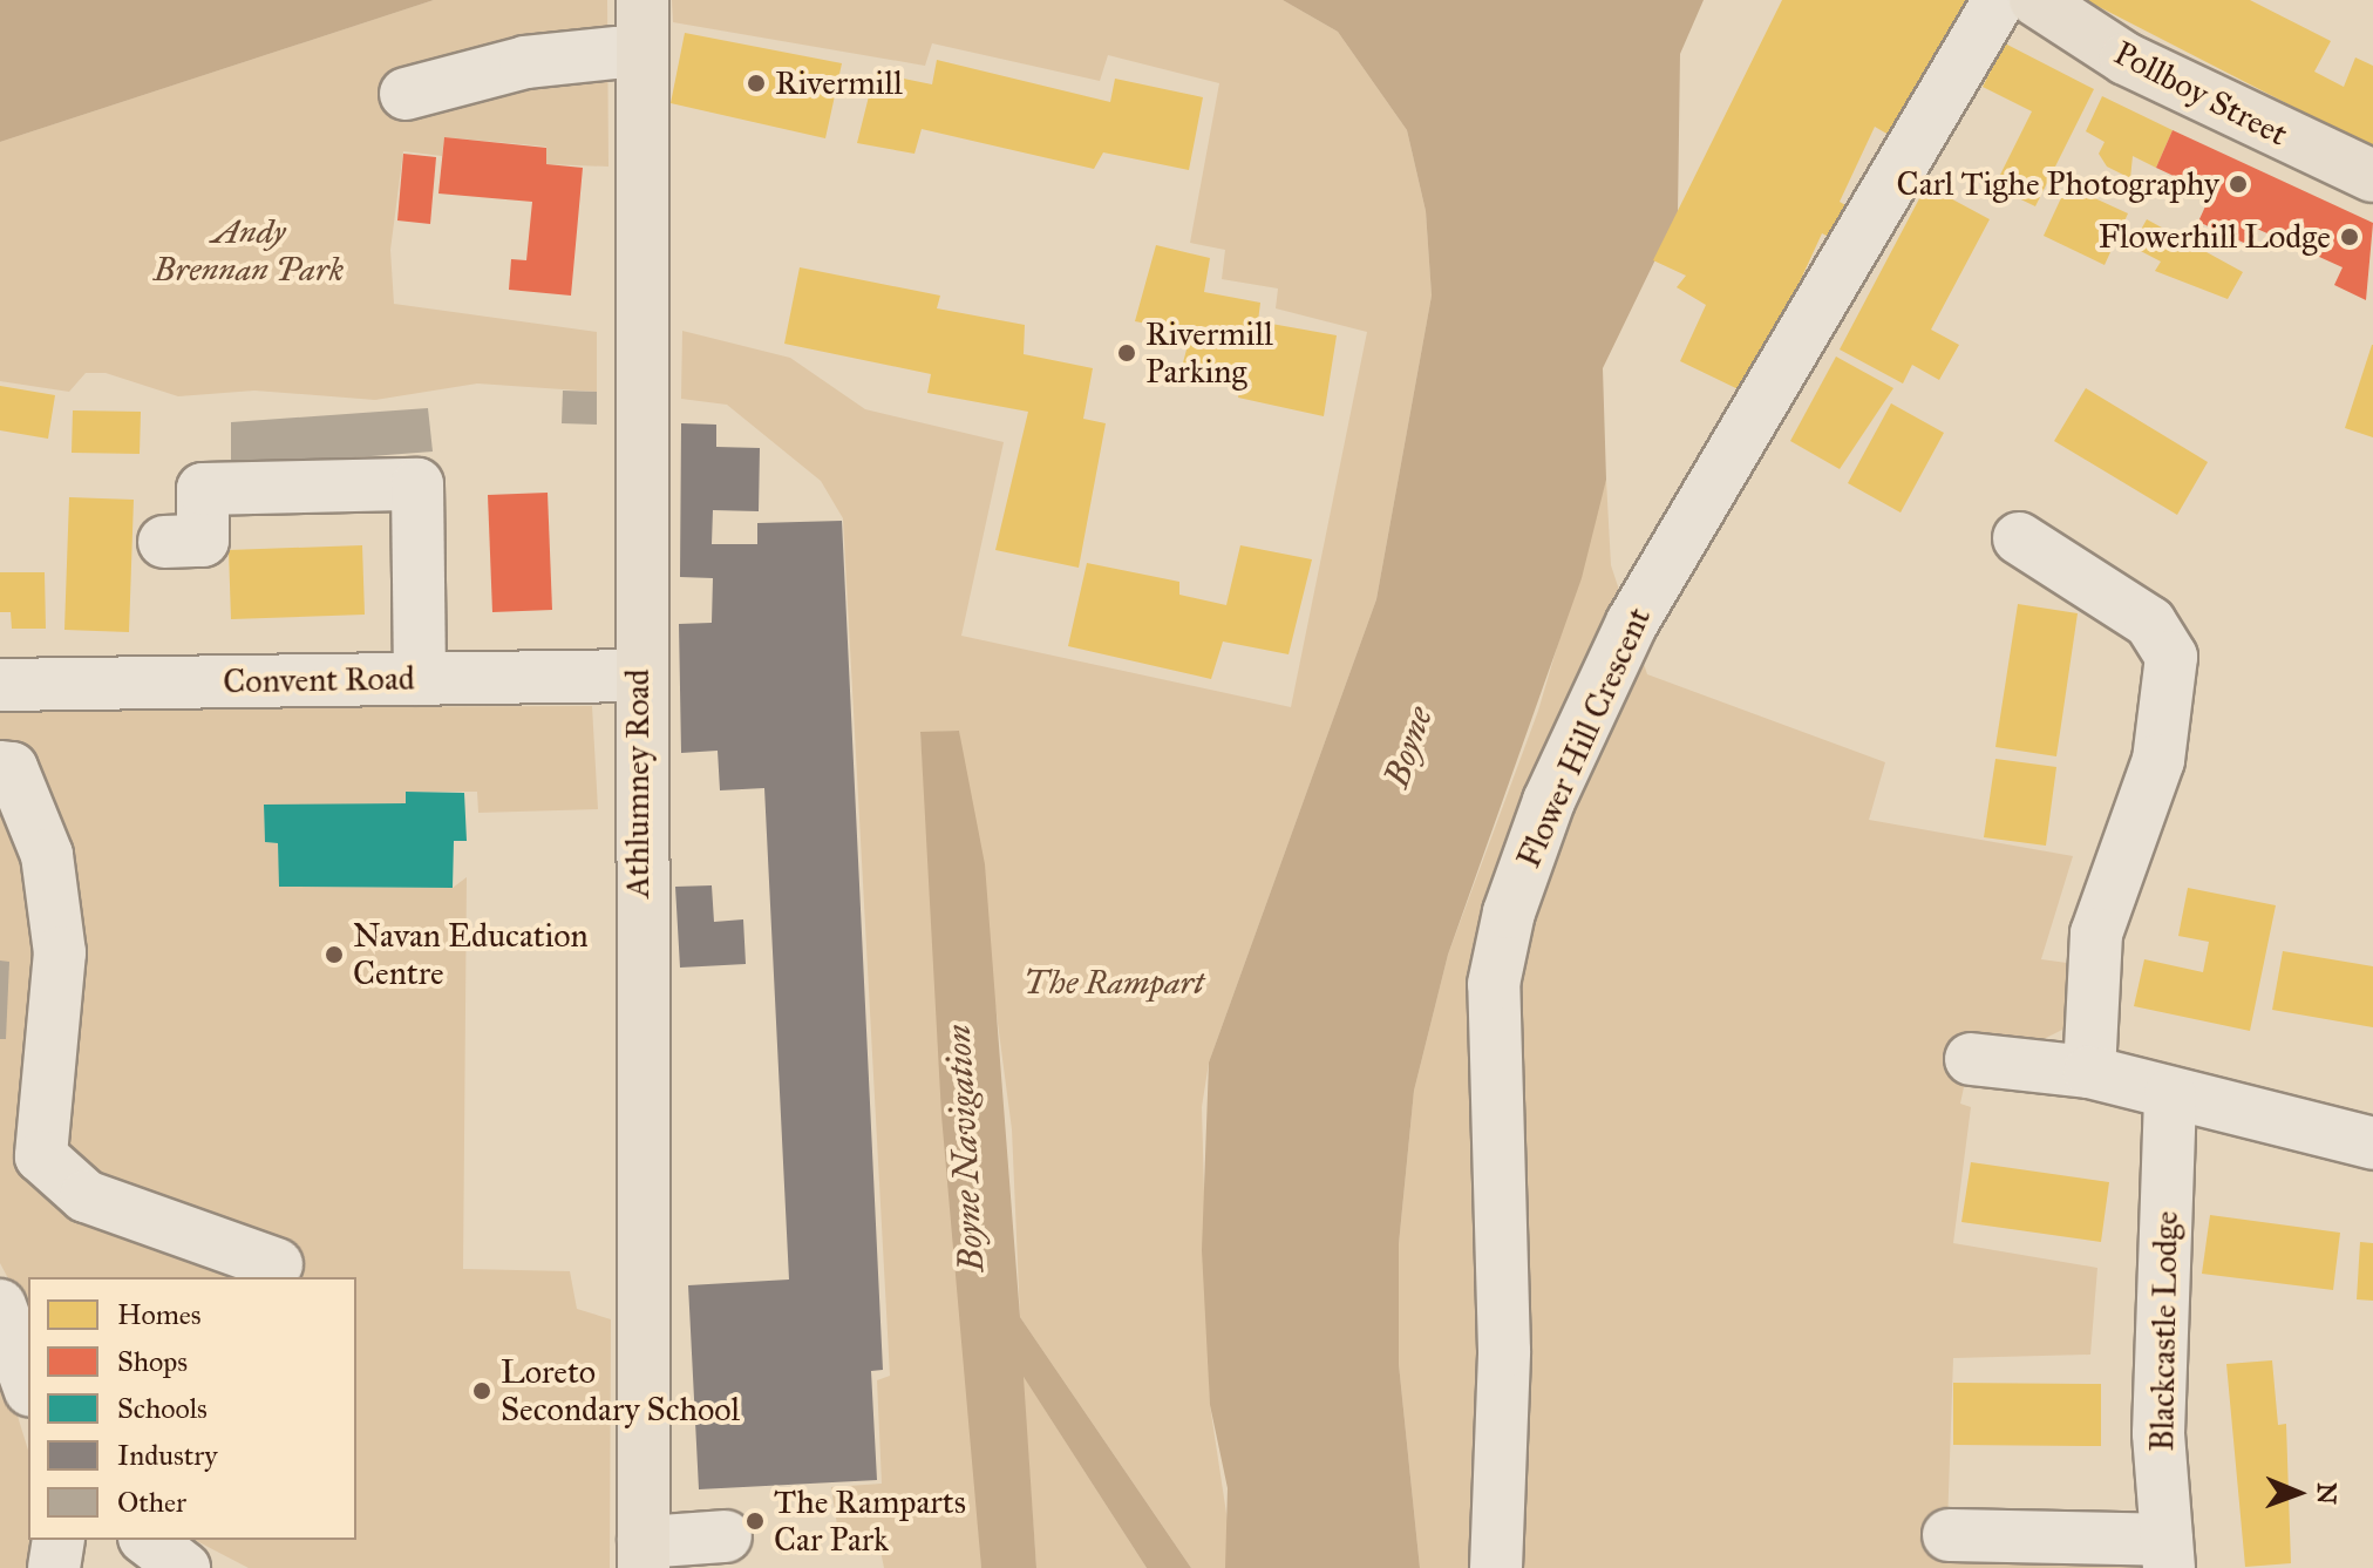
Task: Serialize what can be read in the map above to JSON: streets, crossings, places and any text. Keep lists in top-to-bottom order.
{
  "streets": {
    "main road": ["Pollboy Street", "Athlumney Road"],
    "street": ["Convent Road", "Flower Hill Crescent", "Blackcastle Lodge"]
  },
  "crossings": [
    ["Convent Road", "Athlumney Road"]
  ],
  "water": ["Boyne", "Boyne Navigation"],
  "parks": ["Andy Brennan Park", "The Rampart"],
  "places": [
    "Rivermill",
    "Carl Tighe Photography",
    "Flowerhill Lodge",
    "Rivermill Parking",
    "Navan Education Centre",
    "Loreto Secondary School",
    "The Ramparts Car Park"
  ],
  "legend": [
    "Homes",
    "Shops",
    "Schools",
    "Industry",
    "Other"
  ],
  "north": "right"
}
